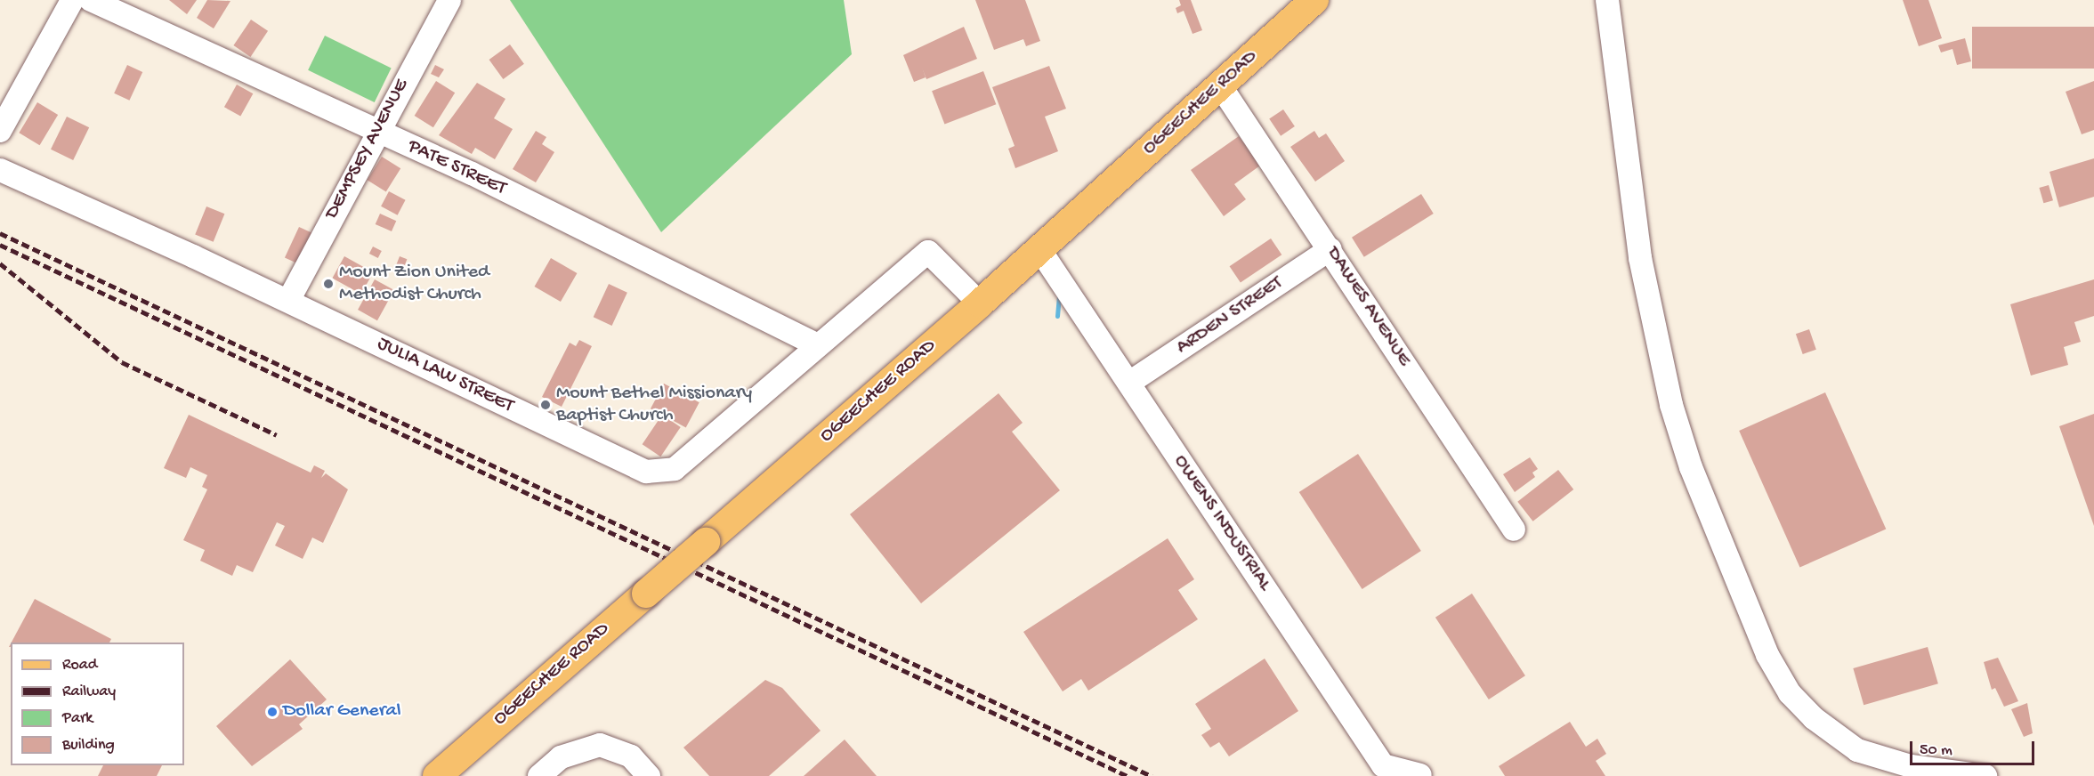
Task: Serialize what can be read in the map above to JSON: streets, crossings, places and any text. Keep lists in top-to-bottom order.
{
  "streets": {
    "main road": ["OGEECHEE ROAD"],
    "street": [
      "DEMPSEY AVENUE",
      "PATE STREET",
      "DAWES AVENUE",
      "ARDEN STREET",
      "JULIA LAW STREET",
      "OWENS INDUSTRIAL"
    ]
  },
  "crossings": [
    ["OGEECHEE ROAD", "DAWES AVENUE"],
    ["OGEECHEE ROAD", "JULIA LAW STREET"],
    ["OGEECHEE ROAD", "OWENS INDUSTRIAL"],
    ["DEMPSEY AVENUE", "PATE STREET"],
    ["DEMPSEY AVENUE", "JULIA LAW STREET"],
    ["PATE STREET", "JULIA LAW STREET"],
    ["DAWES AVENUE", "ARDEN STREET"],
    ["ARDEN STREET", "OWENS INDUSTRIAL"]
  ],
  "places": ["Mount Zion United Methodist Church", "Mount Bethel Missionary Baptist Church", "Dollar General"],
  "legend": [
    "Road",
    "Railway",
    "Park",
    "Building"
  ],
  "scale_bar": "50 m"
}
